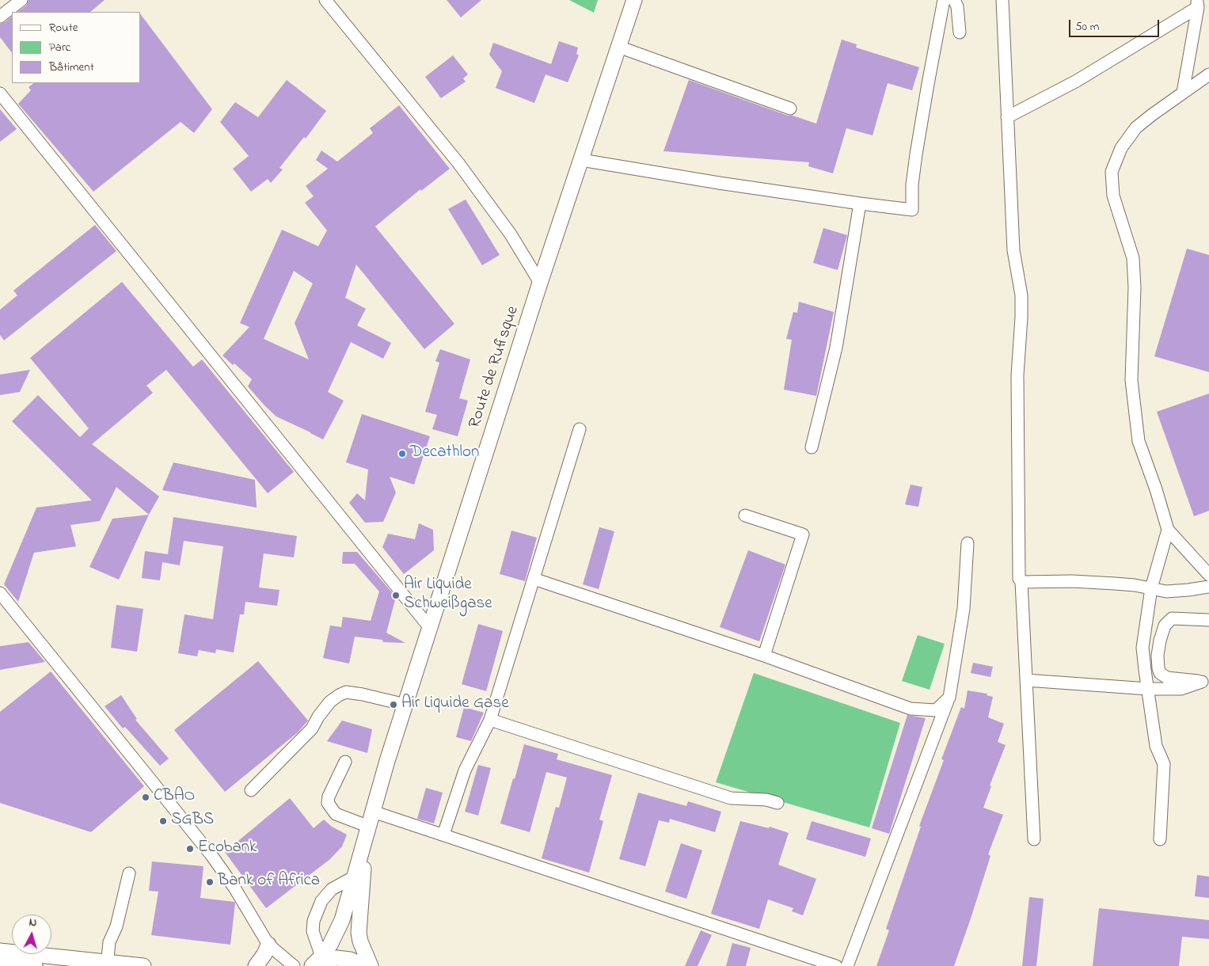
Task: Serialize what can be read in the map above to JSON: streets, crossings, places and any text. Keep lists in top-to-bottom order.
{
  "streets": {
    "main road": ["Route de Rufisque"]
  },
  "places": [
    "Decathlon",
    "Air Liquide Schweißgase",
    "Air Liquide Gase",
    "CBAO",
    "SGBS",
    "Ecobank",
    "Bank of Africa"
  ],
  "legend": ["Route", "Parc", "Bâtiment"],
  "scale_bar": "50 m",
  "north": "top"
}
